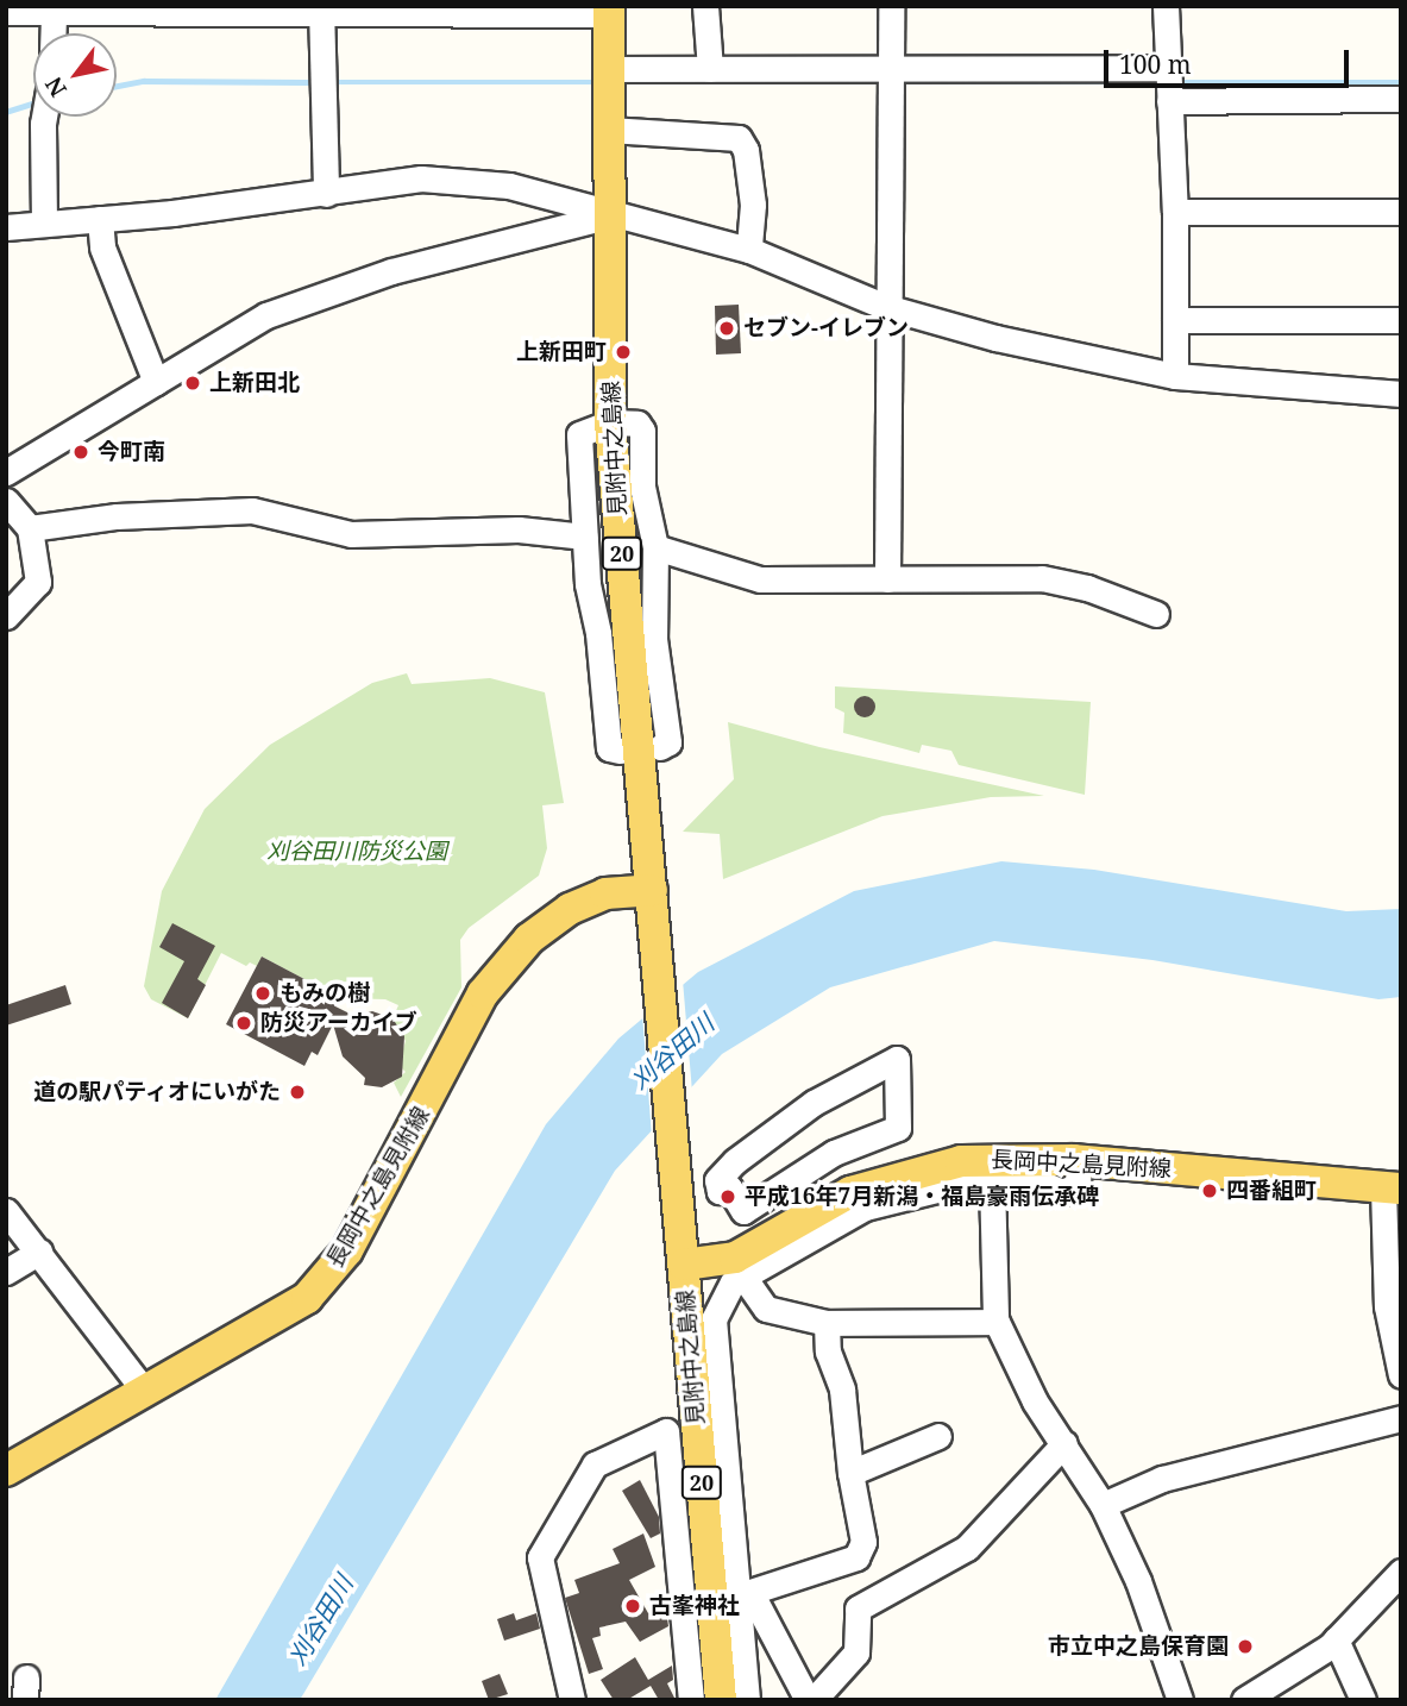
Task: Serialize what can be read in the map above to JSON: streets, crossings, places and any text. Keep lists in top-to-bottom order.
{
  "streets": {
    "main road": ["見附中之島線", "20", "長岡中之島見附線"]
  },
  "crossings": [
    ["見附中之島線", "20"],
    ["見附中之島線", "長岡中之島見附線"],
    ["20", "長岡中之島見附線"]
  ],
  "water": ["刈谷田川"],
  "parks": ["刈谷田川防災公園"],
  "places": [
    "セブン-イレブン",
    "上新田町",
    "上新田北",
    "今町南",
    "もみの樹",
    "防災アーカイブ",
    "道の駅パティオにいがた",
    "四番組町",
    "平成16年7月新潟・福島豪雨伝承碑",
    "古峯神社",
    "市立中之島保育園"
  ],
  "scale_bar": "100 m",
  "north": "bottom left"
}
